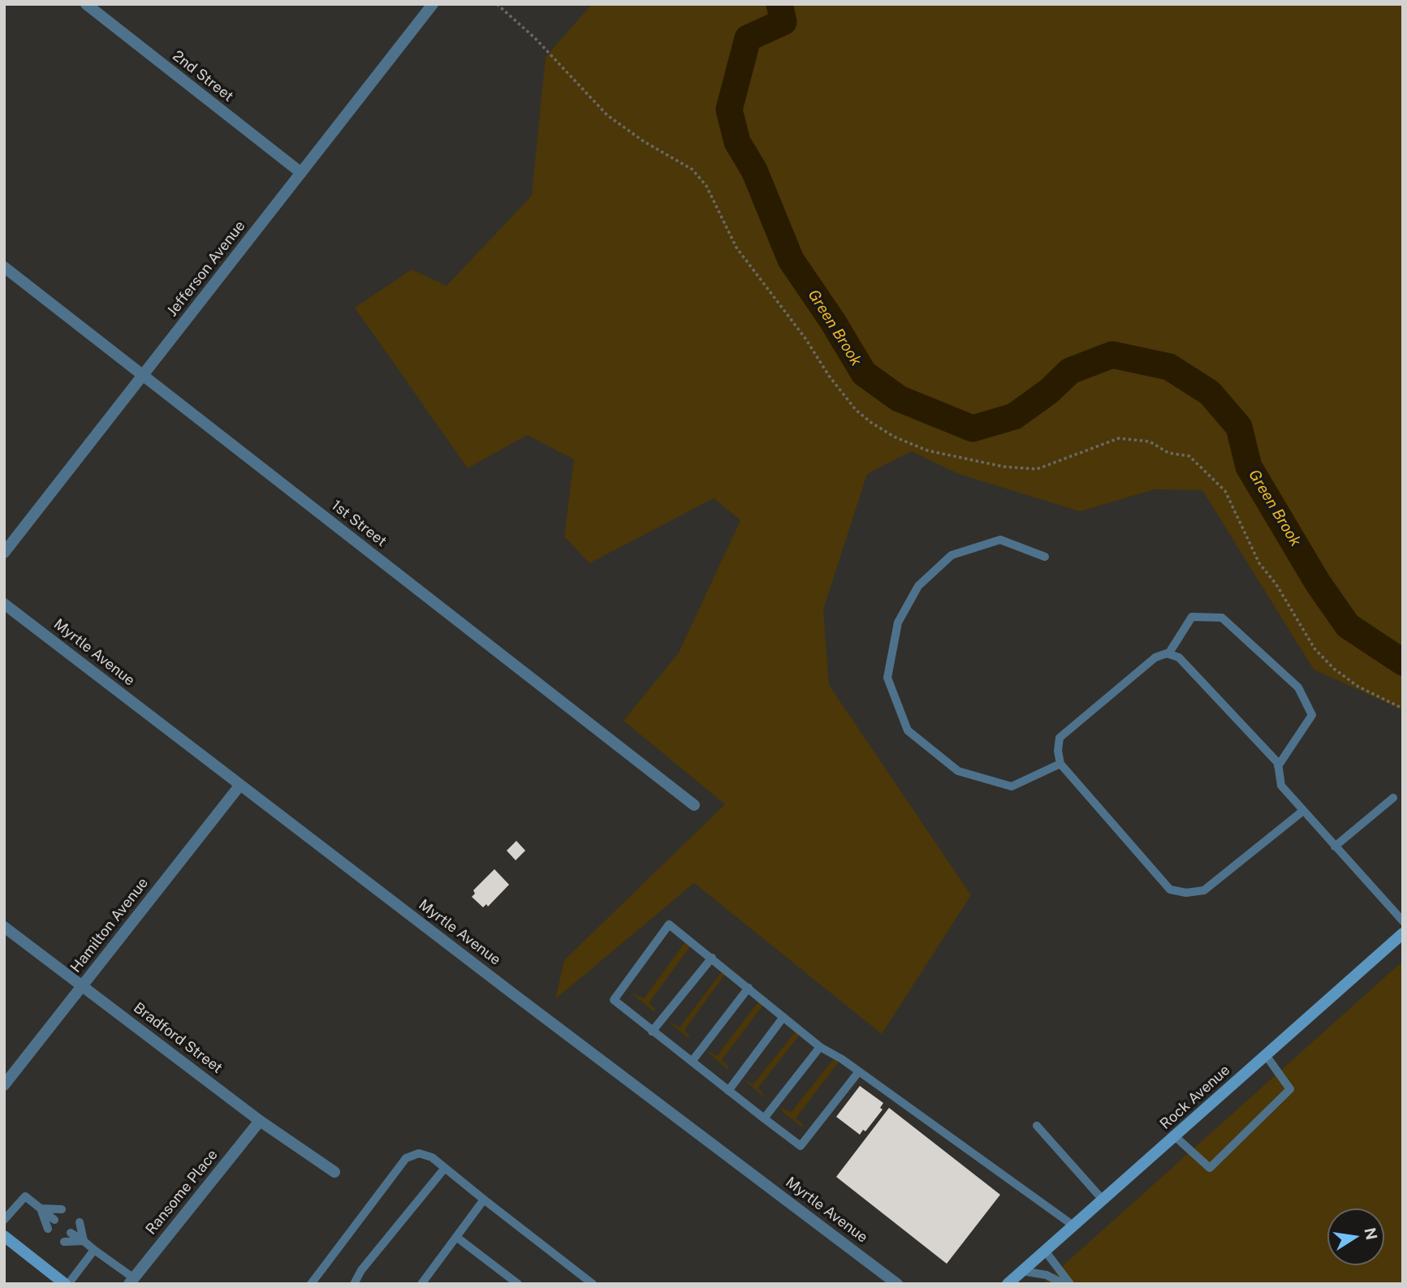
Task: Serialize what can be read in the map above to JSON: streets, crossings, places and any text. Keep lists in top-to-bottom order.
{
  "streets": {
    "street": [
      "2nd Street",
      "Jefferson Avenue",
      "1st Street",
      "Myrtle Avenue",
      "Hamilton Avenue",
      "Bradford Street",
      "Rock Avenue",
      "Ransome Place"
    ]
  },
  "crossings": [
    ["2nd Street", "Jefferson Avenue"],
    ["Jefferson Avenue", "1st Street"],
    ["Myrtle Avenue", "Hamilton Avenue"],
    ["Hamilton Avenue", "Bradford Street"],
    ["Bradford Street", "Ransome Place"]
  ],
  "water": ["Green Brook"],
  "north": "right"
}
